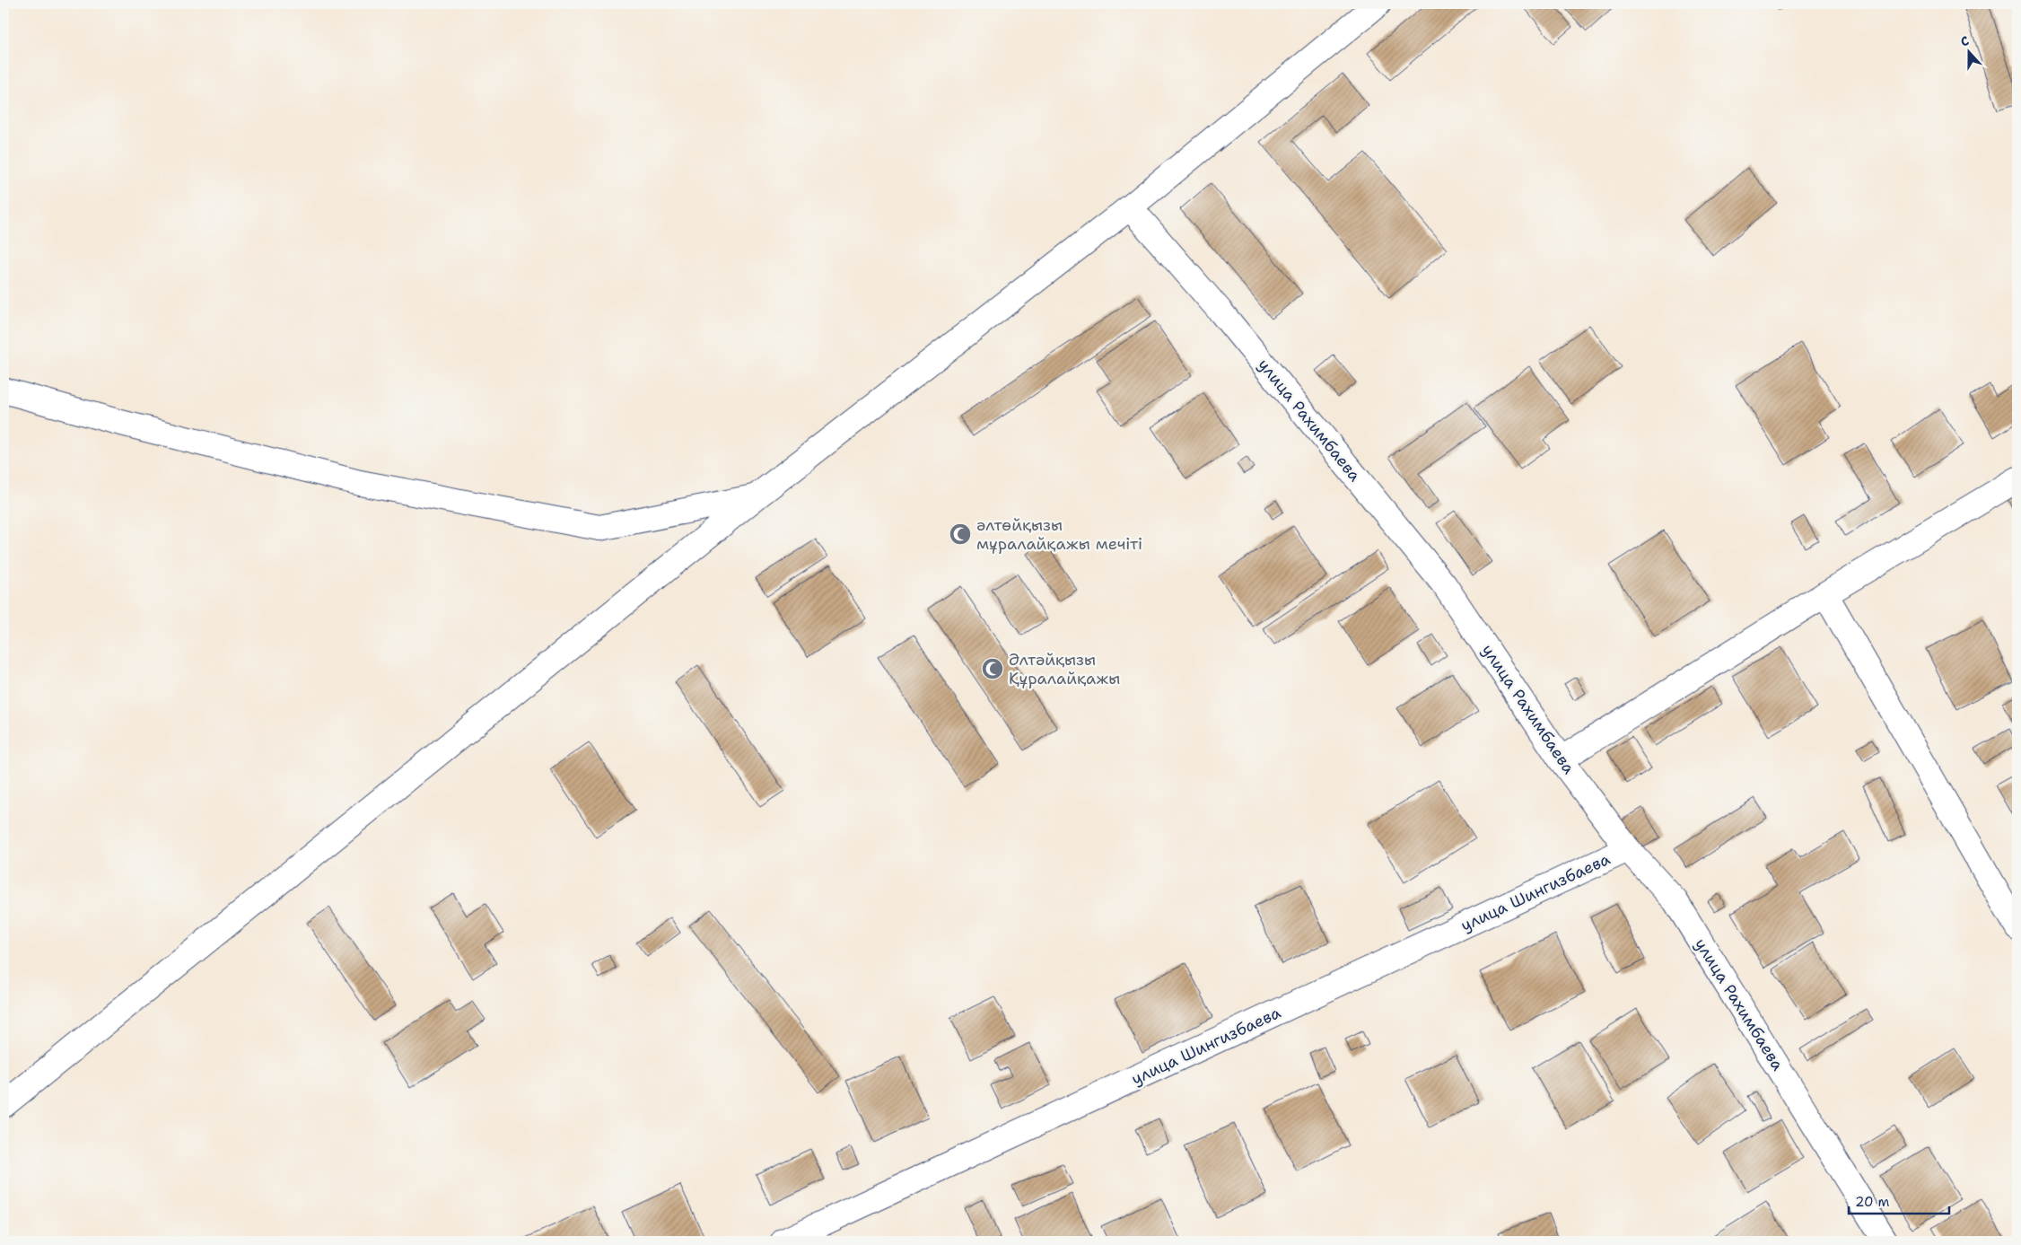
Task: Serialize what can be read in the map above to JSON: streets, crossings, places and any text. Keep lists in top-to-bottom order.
{
  "streets": {
    "street": ["улица Рахимбаева", "улица Шингизбаева"]
  },
  "crossings": [
    ["улица Рахимбаева", "улица Шингизбаева"]
  ],
  "places": {
    "mosque": ["әлтөйқызы мұралайқажы мечіті", "Әлтәйқызы Құралайқажы"]
  },
  "scale_bar": "20 m",
  "north": "top"
}
